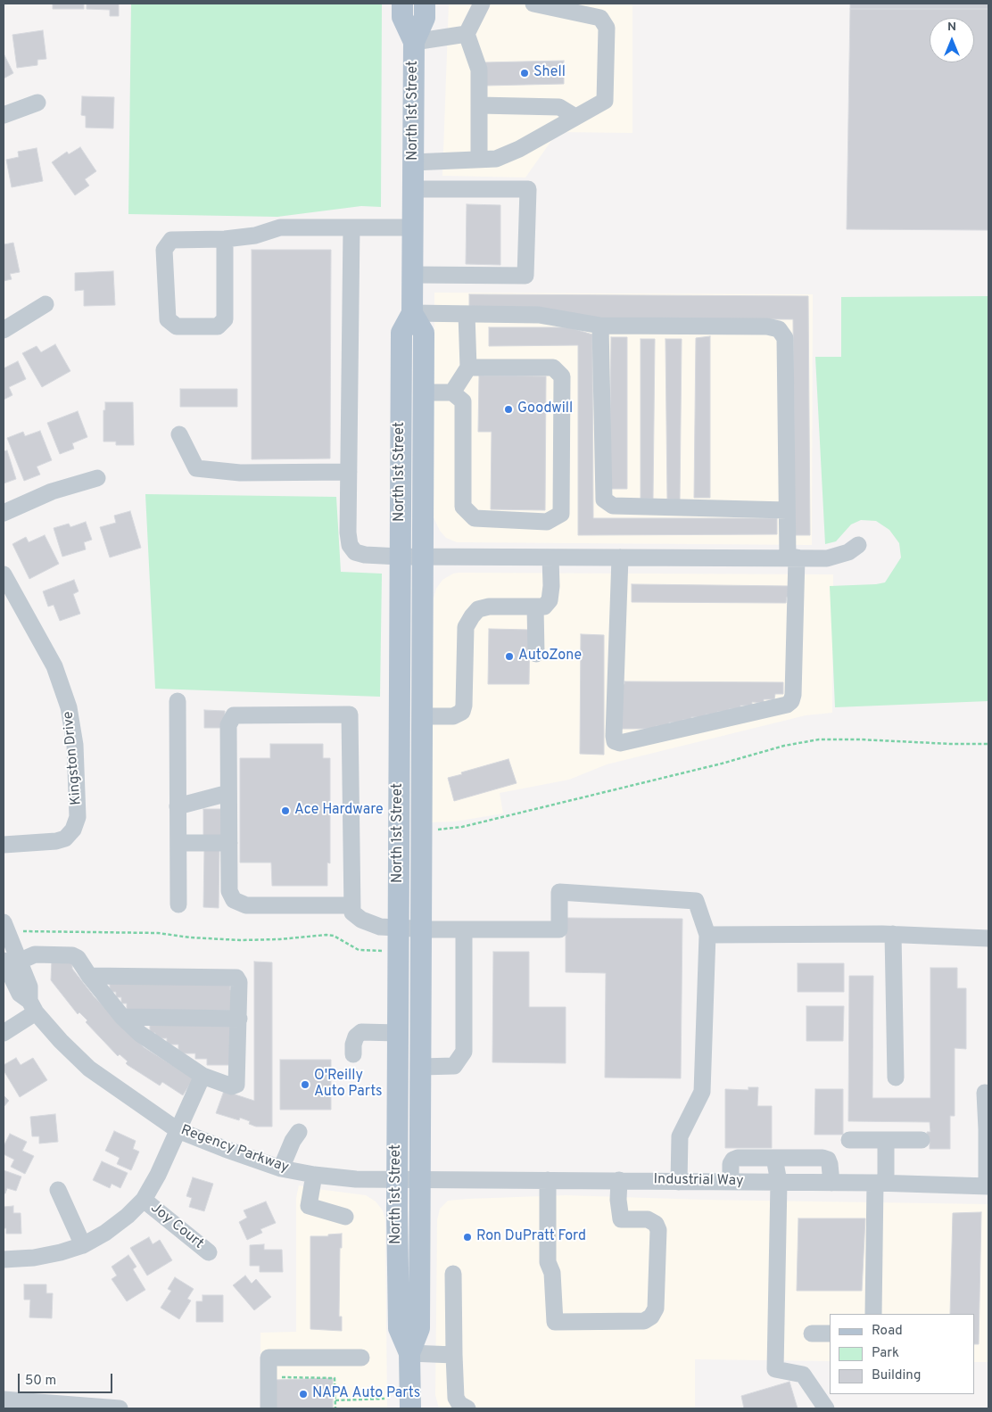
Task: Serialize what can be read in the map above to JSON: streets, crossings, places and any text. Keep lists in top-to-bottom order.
{
  "streets": {
    "main road": ["North 1st Street"],
    "street": [
      "Kingston Drive",
      "Regency Parkway",
      "Industrial Way",
      "Joy Court"
    ]
  },
  "crossings": [
    ["North 1st Street", "Regency Parkway"],
    ["North 1st Street", "Industrial Way"],
    ["Regency Parkway", "Industrial Way"]
  ],
  "places": [
    "Shell",
    "Goodwill",
    "AutoZone",
    "Ace Hardware",
    "O'Reilly Auto Parts",
    "Ron DuPratt Ford",
    "NAPA Auto Parts"
  ],
  "legend": ["Road", "Park", "Building"],
  "scale_bar": "50 m",
  "north": "top"
}
